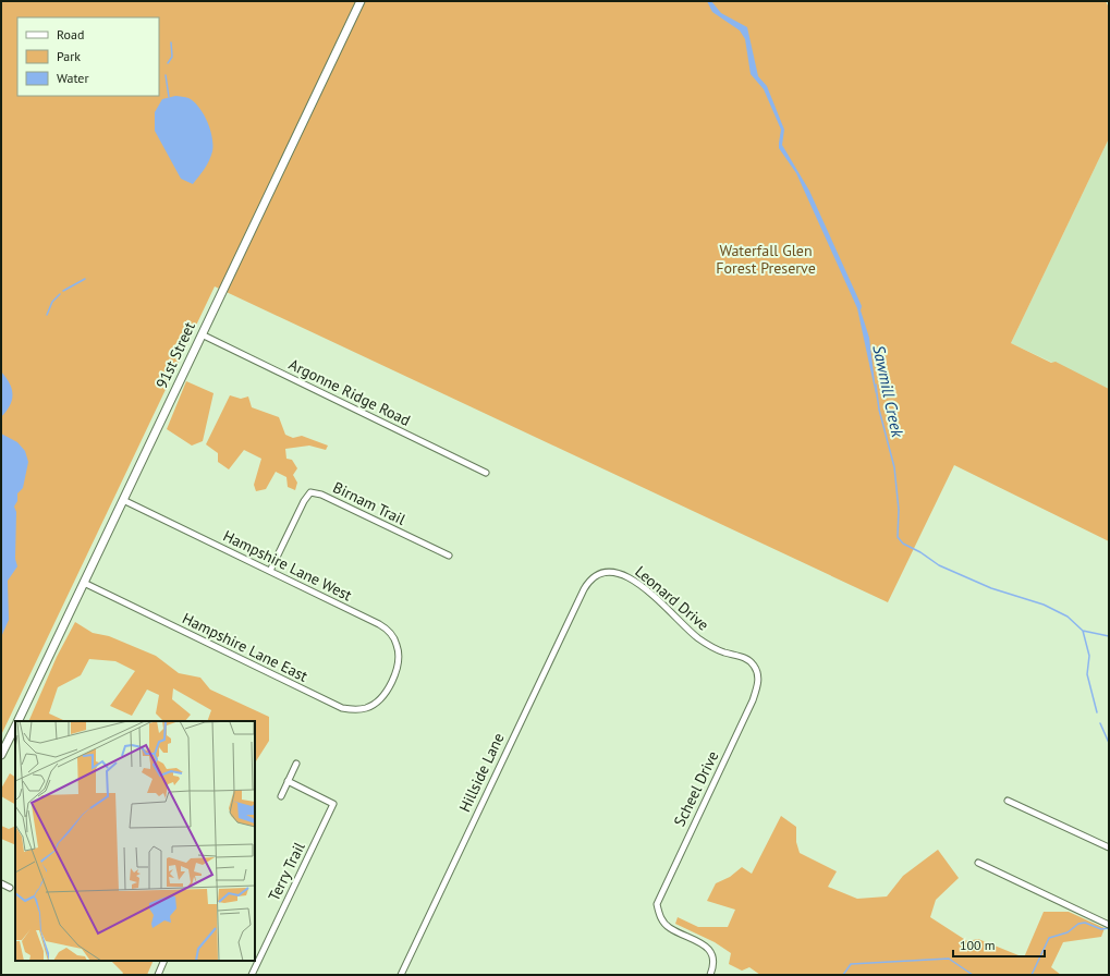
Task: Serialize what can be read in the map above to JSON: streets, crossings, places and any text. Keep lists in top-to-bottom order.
{
  "streets": {
    "main road": ["91st Street"],
    "street": [
      "Argonne Ridge Road",
      "Birnam Trail",
      "Hampshire Lane West",
      "Leonard Drive",
      "Hampshire Lane East",
      "Hillside Lane",
      "Scheel Drive",
      "Terry Trail"
    ]
  },
  "crossings": [
    ["91st Street", "Argonne Ridge Road"],
    ["91st Street", "Hampshire Lane West"],
    ["91st Street", "Hampshire Lane East"],
    ["Birnam Trail", "Hampshire Lane West"],
    ["Hampshire Lane West", "Hampshire Lane East"],
    ["Leonard Drive", "Hillside Lane"],
    ["Leonard Drive", "Scheel Drive"]
  ],
  "water": ["Sawmill Creek"],
  "parks": ["Waterfall Glen Forest Preserve"],
  "legend": ["Road", "Park", "Water"],
  "scale_bar": "100 m"
}
